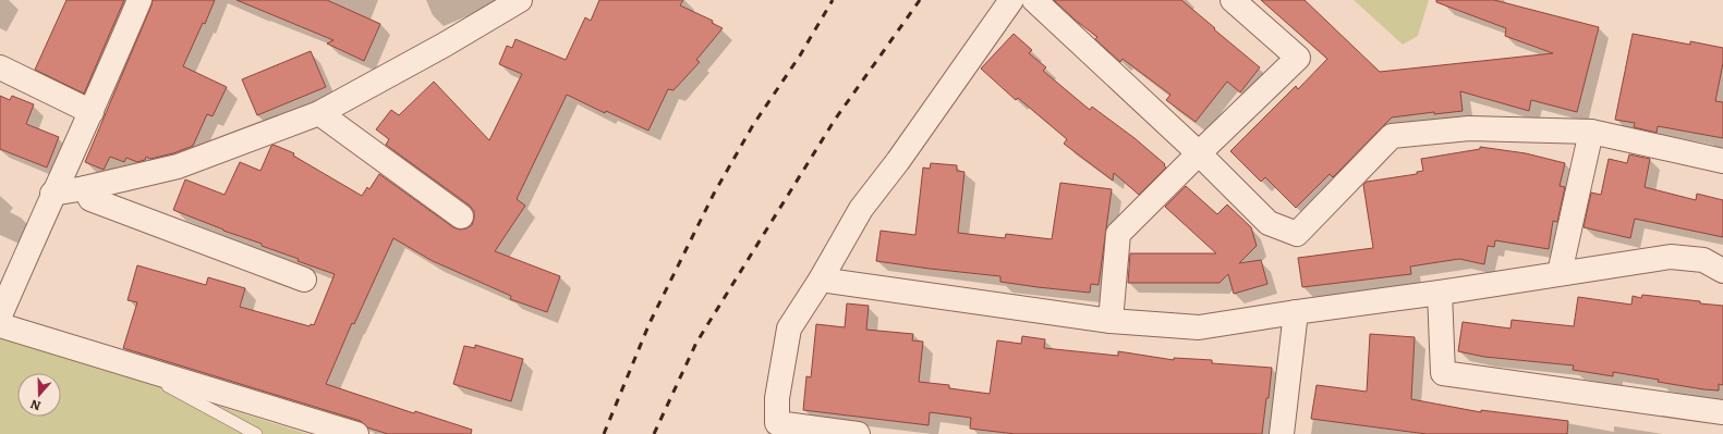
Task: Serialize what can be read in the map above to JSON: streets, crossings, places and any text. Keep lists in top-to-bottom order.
{
  "north": "bottom"
}
